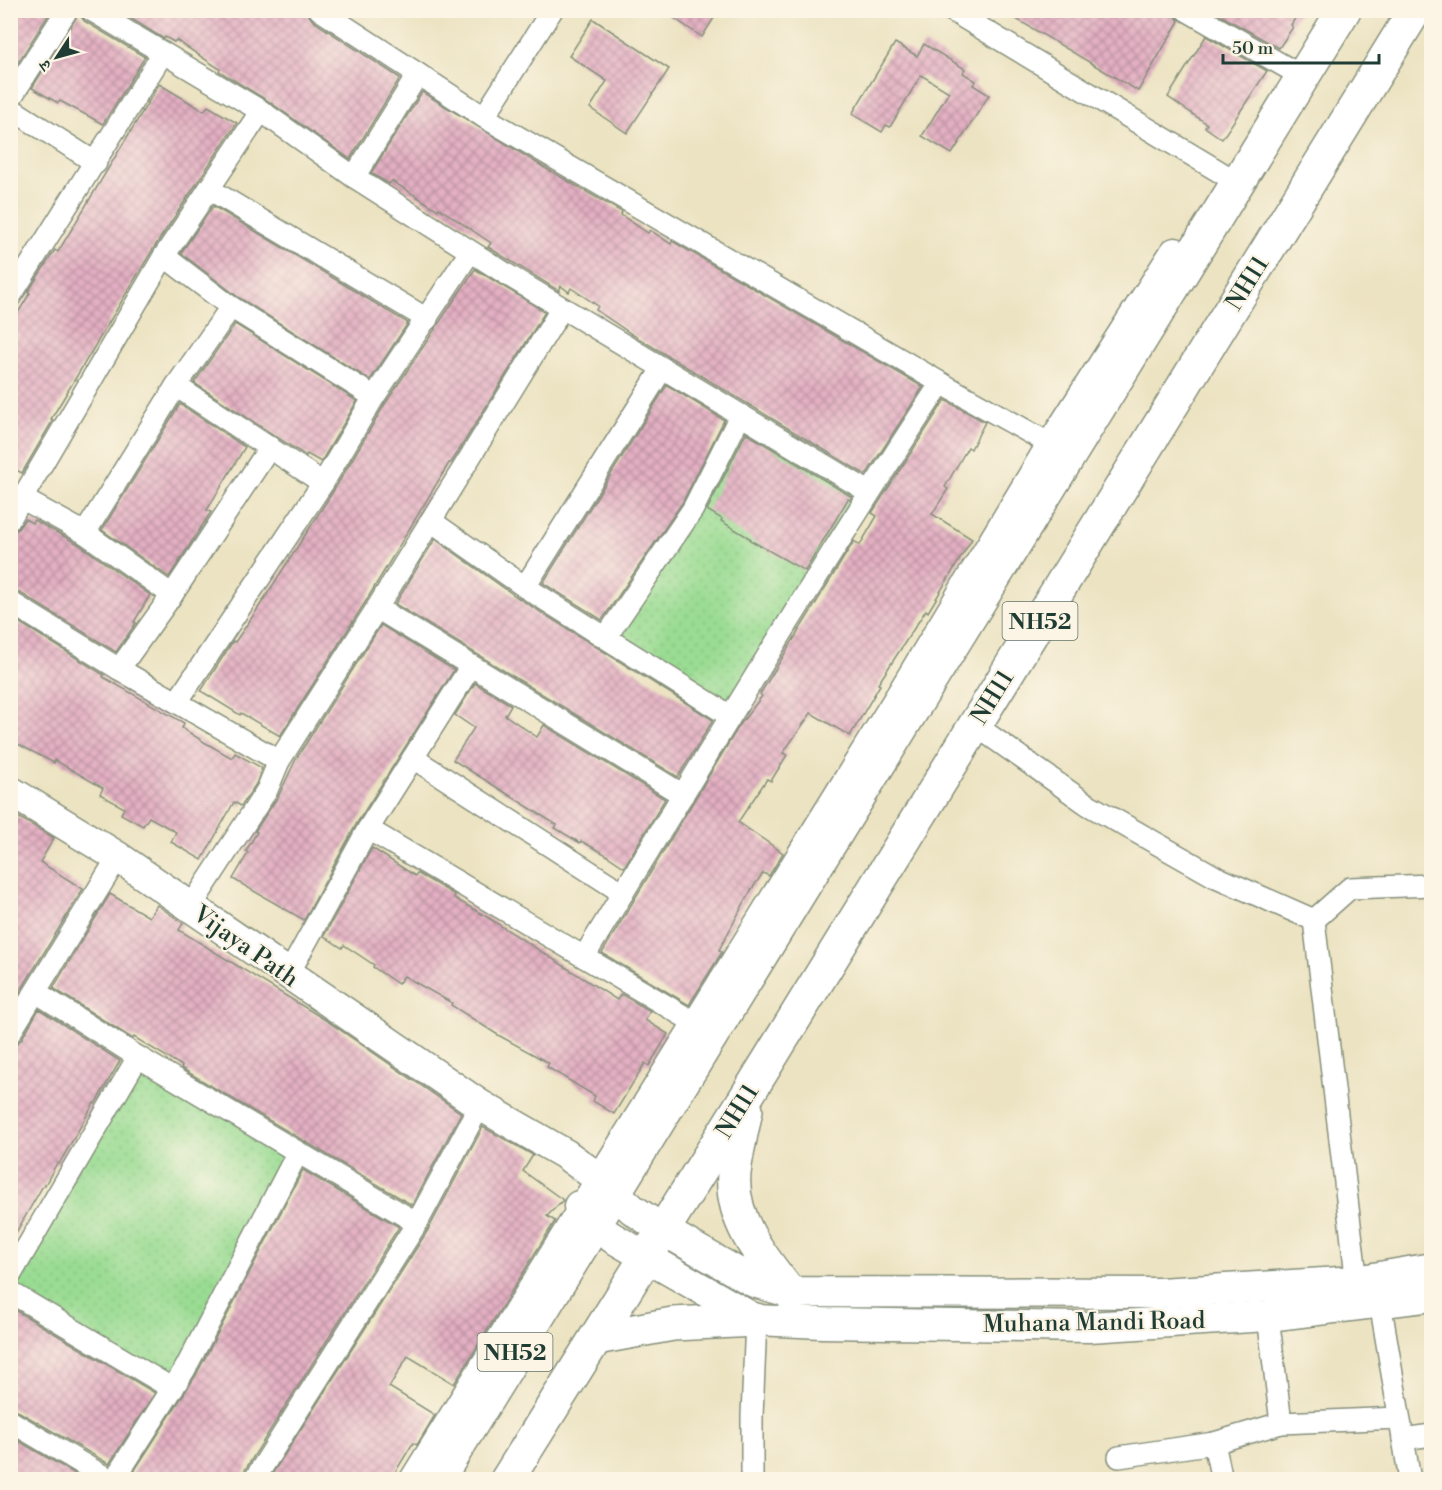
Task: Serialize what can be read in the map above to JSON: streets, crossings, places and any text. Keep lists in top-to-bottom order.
{
  "streets": {
    "highway": ["NH11", "NH52"],
    "street": ["Vijaya Path", "Muhana Mandi Road"]
  },
  "crossings": [
    ["NH11", "NH52"],
    ["NH11", "Vijaya Path"],
    ["NH52", "Vijaya Path"]
  ],
  "scale_bar": "50 m",
  "north": "bottom left"
}
